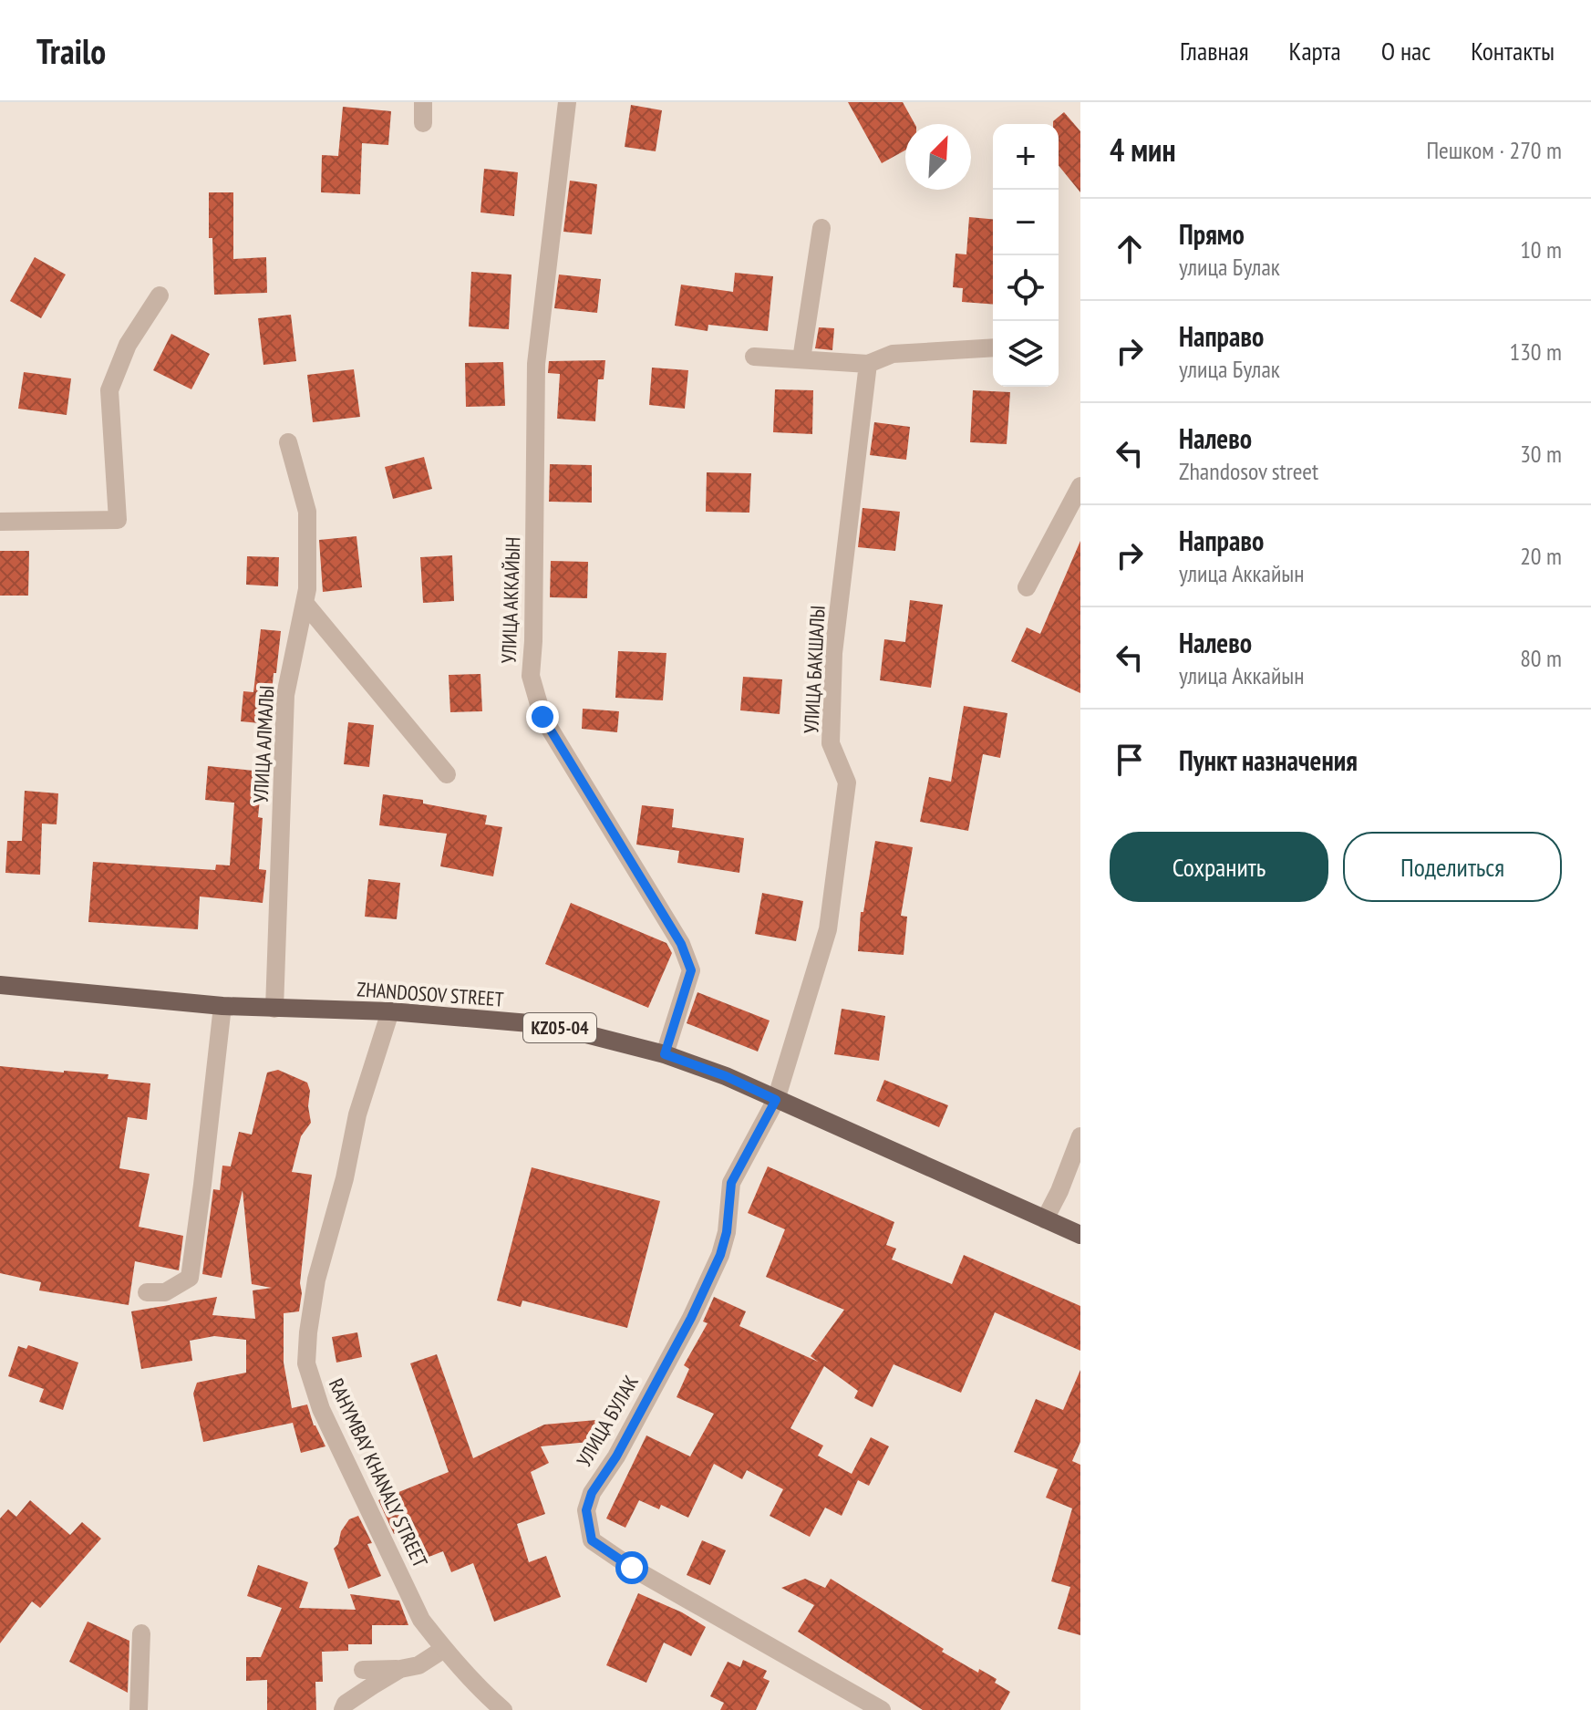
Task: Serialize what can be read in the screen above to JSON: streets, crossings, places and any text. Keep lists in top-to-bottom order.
{
  "streets": {
    "main road": ["ZHANDOSOV STREET", "KZ05-04"],
    "street": [
      "УЛИЦА АККАЙЫН",
      "УЛИЦА БАКШАЛЫ",
      "УЛИЦА АЛМАЛЫ",
      "УЛИЦА БУЛАК",
      "RAHYMBAY KHANALY STREET"
    ]
  },
  "crossings": [
    ["УЛИЦА АККАЙЫН", "ZHANDOSOV STREET"],
    ["УЛИЦА БАКШАЛЫ", "ZHANDOSOV STREET"],
    ["УЛИЦА БАКШАЛЫ", "УЛИЦА БУЛАК"],
    ["УЛИЦА АЛМАЛЫ", "ZHANDOSOV STREET"],
    ["ZHANDOSOV STREET", "УЛИЦА БУЛАК"],
    ["ZHANDOSOV STREET", "RAHYMBAY KHANALY STREET"]
  ],
  "north": "top right",
  "page": {
    "header": "Trailo",
    "nav": [
      "Главная",
      "Карта",
      "О нас",
      "Контакты"
    ],
    "heading": ["4 мин", "Пешком · 270 m"],
    "map_buttons": ["+", "−"],
    "list": [
      ["Прямо", "улица Булак", "10 m"],
      ["Направо", "улица Булак", "130 m"],
      ["Налево", "Zhandosov street", "30 m"],
      ["Направо", "улица Аккайын", "20 m"],
      ["Налево", "улица Аккайын", "80 m"],
      "Пункт назначения"
    ],
    "buttons": ["Сохранить", "Поделиться"]
  }
}
